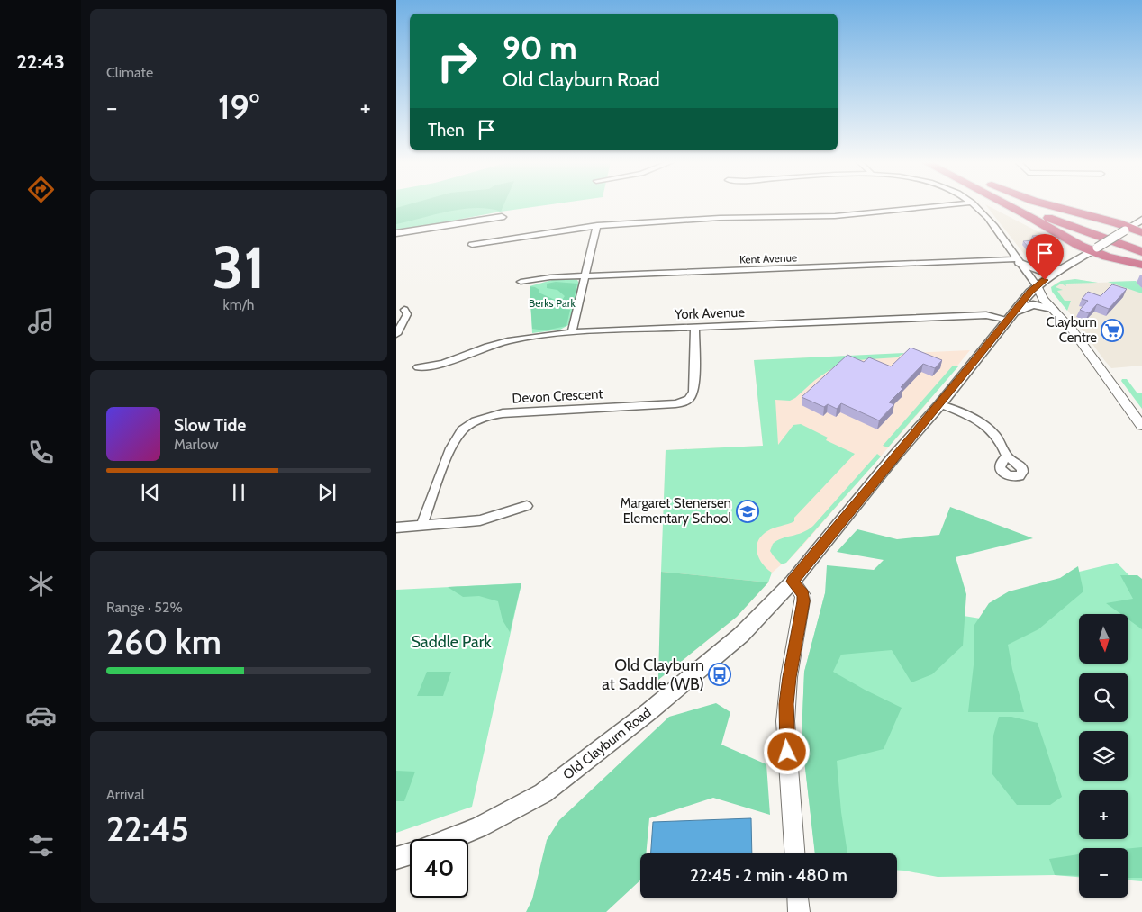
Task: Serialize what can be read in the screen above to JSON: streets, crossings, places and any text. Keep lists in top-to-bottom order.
{
  "streets": {
    "main road": ["Old Clayburn Road"],
    "street": ["Kent Avenue", "York Avenue", "Devon Crescent"]
  },
  "crossings": [
    ["York Avenue", "Devon Crescent"],
    ["York Avenue", "Old Clayburn Road"]
  ],
  "parks": ["Berks Park", "Saddle Park"],
  "places": {
    "supermarket": ["Clayburn Centre"],
    "school or university": ["Margaret Stenersen Elementary School"],
    "bus stop": ["Old Clayburn at Saddle (WB)"]
  },
  "north": "bottom",
  "page": {
    "tabs": "22:43",
    "tile": [
      "Climate",
      ["31", "km/h"],
      ["Range · 52%", "260 km"],
      ["Arrival", "22:45"]
    ],
    "turn": ["90 m", "Old Clayburn Road"],
    "heat": ["−", "19°", "+"],
    "then": "Then",
    "song": ["Slow Tide", "Marlow"],
    "map_buttons": ["+", "−"],
    "limit": "40",
    "trip": "22:45 · 2 min · 480 m"
  }
}
